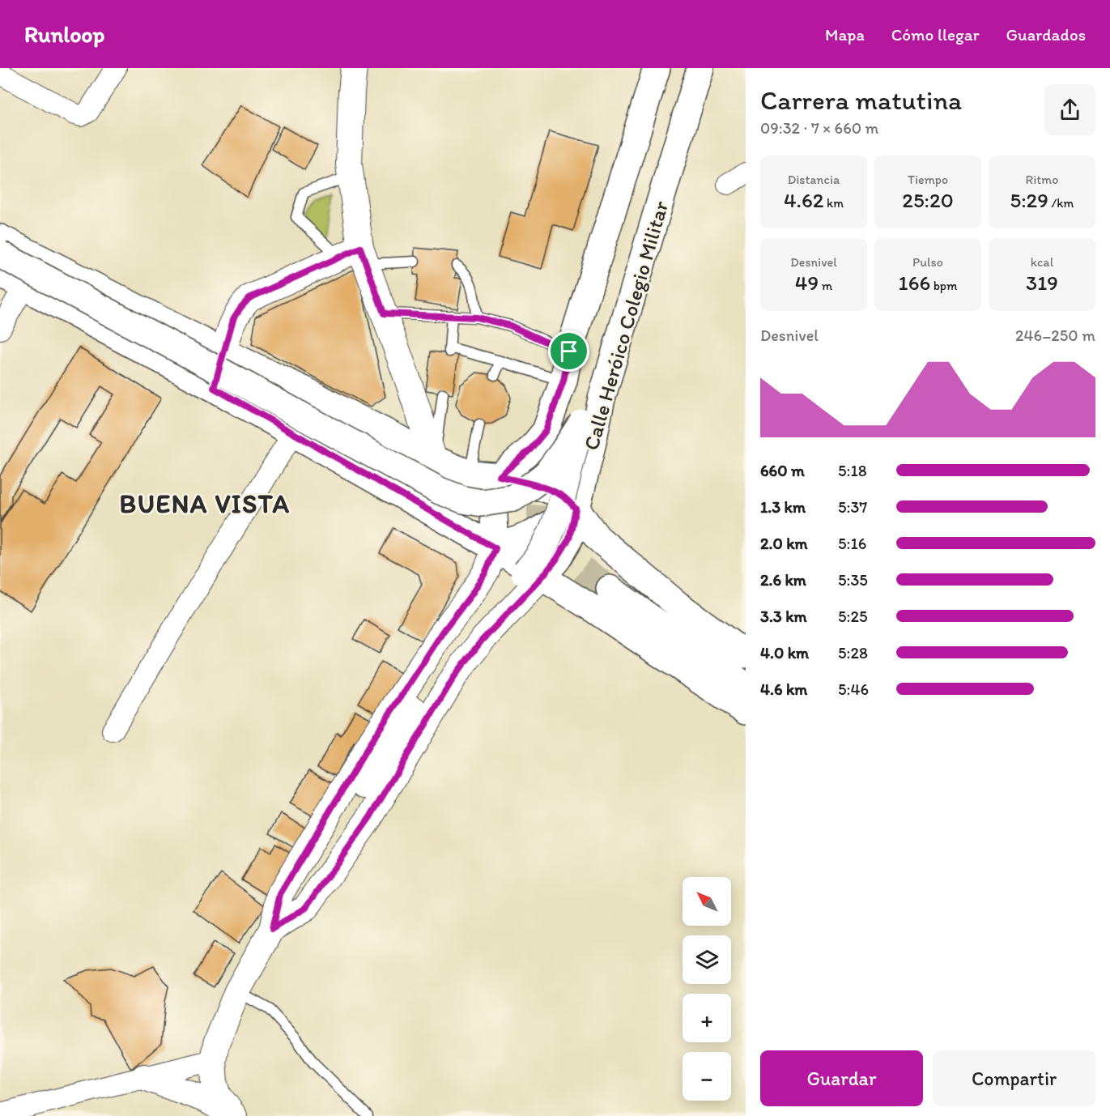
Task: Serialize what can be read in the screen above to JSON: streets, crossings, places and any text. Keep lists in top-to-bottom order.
{
  "streets": {
    "main road": ["Calle Heróico Colegio Militar"]
  },
  "districts": ["BUENA VISTA"],
  "north": "top left",
  "page": {
    "header": "Runloop",
    "nav": ["Mapa", "Cómo llegar", "Guardados"],
    "heading": ["Carrera matutina", "09:32 · 7 × 660 m"],
    "stats": [
      ["Distancia", "4.62 km"],
      ["Tiempo", "25:20"],
      ["Ritmo", "5:29 /km"],
      ["Desnivel", "49 m"],
      ["Pulso", "166 bpm"],
      ["kcal", "319"]
    ],
    "chart": ["Desnivel", "246–250 m"],
    "list": [
      {
        "name": "660 m",
        "note": "5:18"
      },
      {
        "name": "1.3 km",
        "note": "5:37"
      },
      {
        "name": "2.0 km",
        "note": "5:16"
      },
      {
        "name": "2.6 km",
        "note": "5:35"
      },
      {
        "name": "3.3 km",
        "note": "5:25"
      },
      {
        "name": "4.0 km",
        "note": "5:28"
      },
      {
        "name": "4.6 km",
        "note": "5:46"
      }
    ],
    "map_buttons": ["+", "−"],
    "buttons": ["Guardar", "Compartir"]
  }
}
